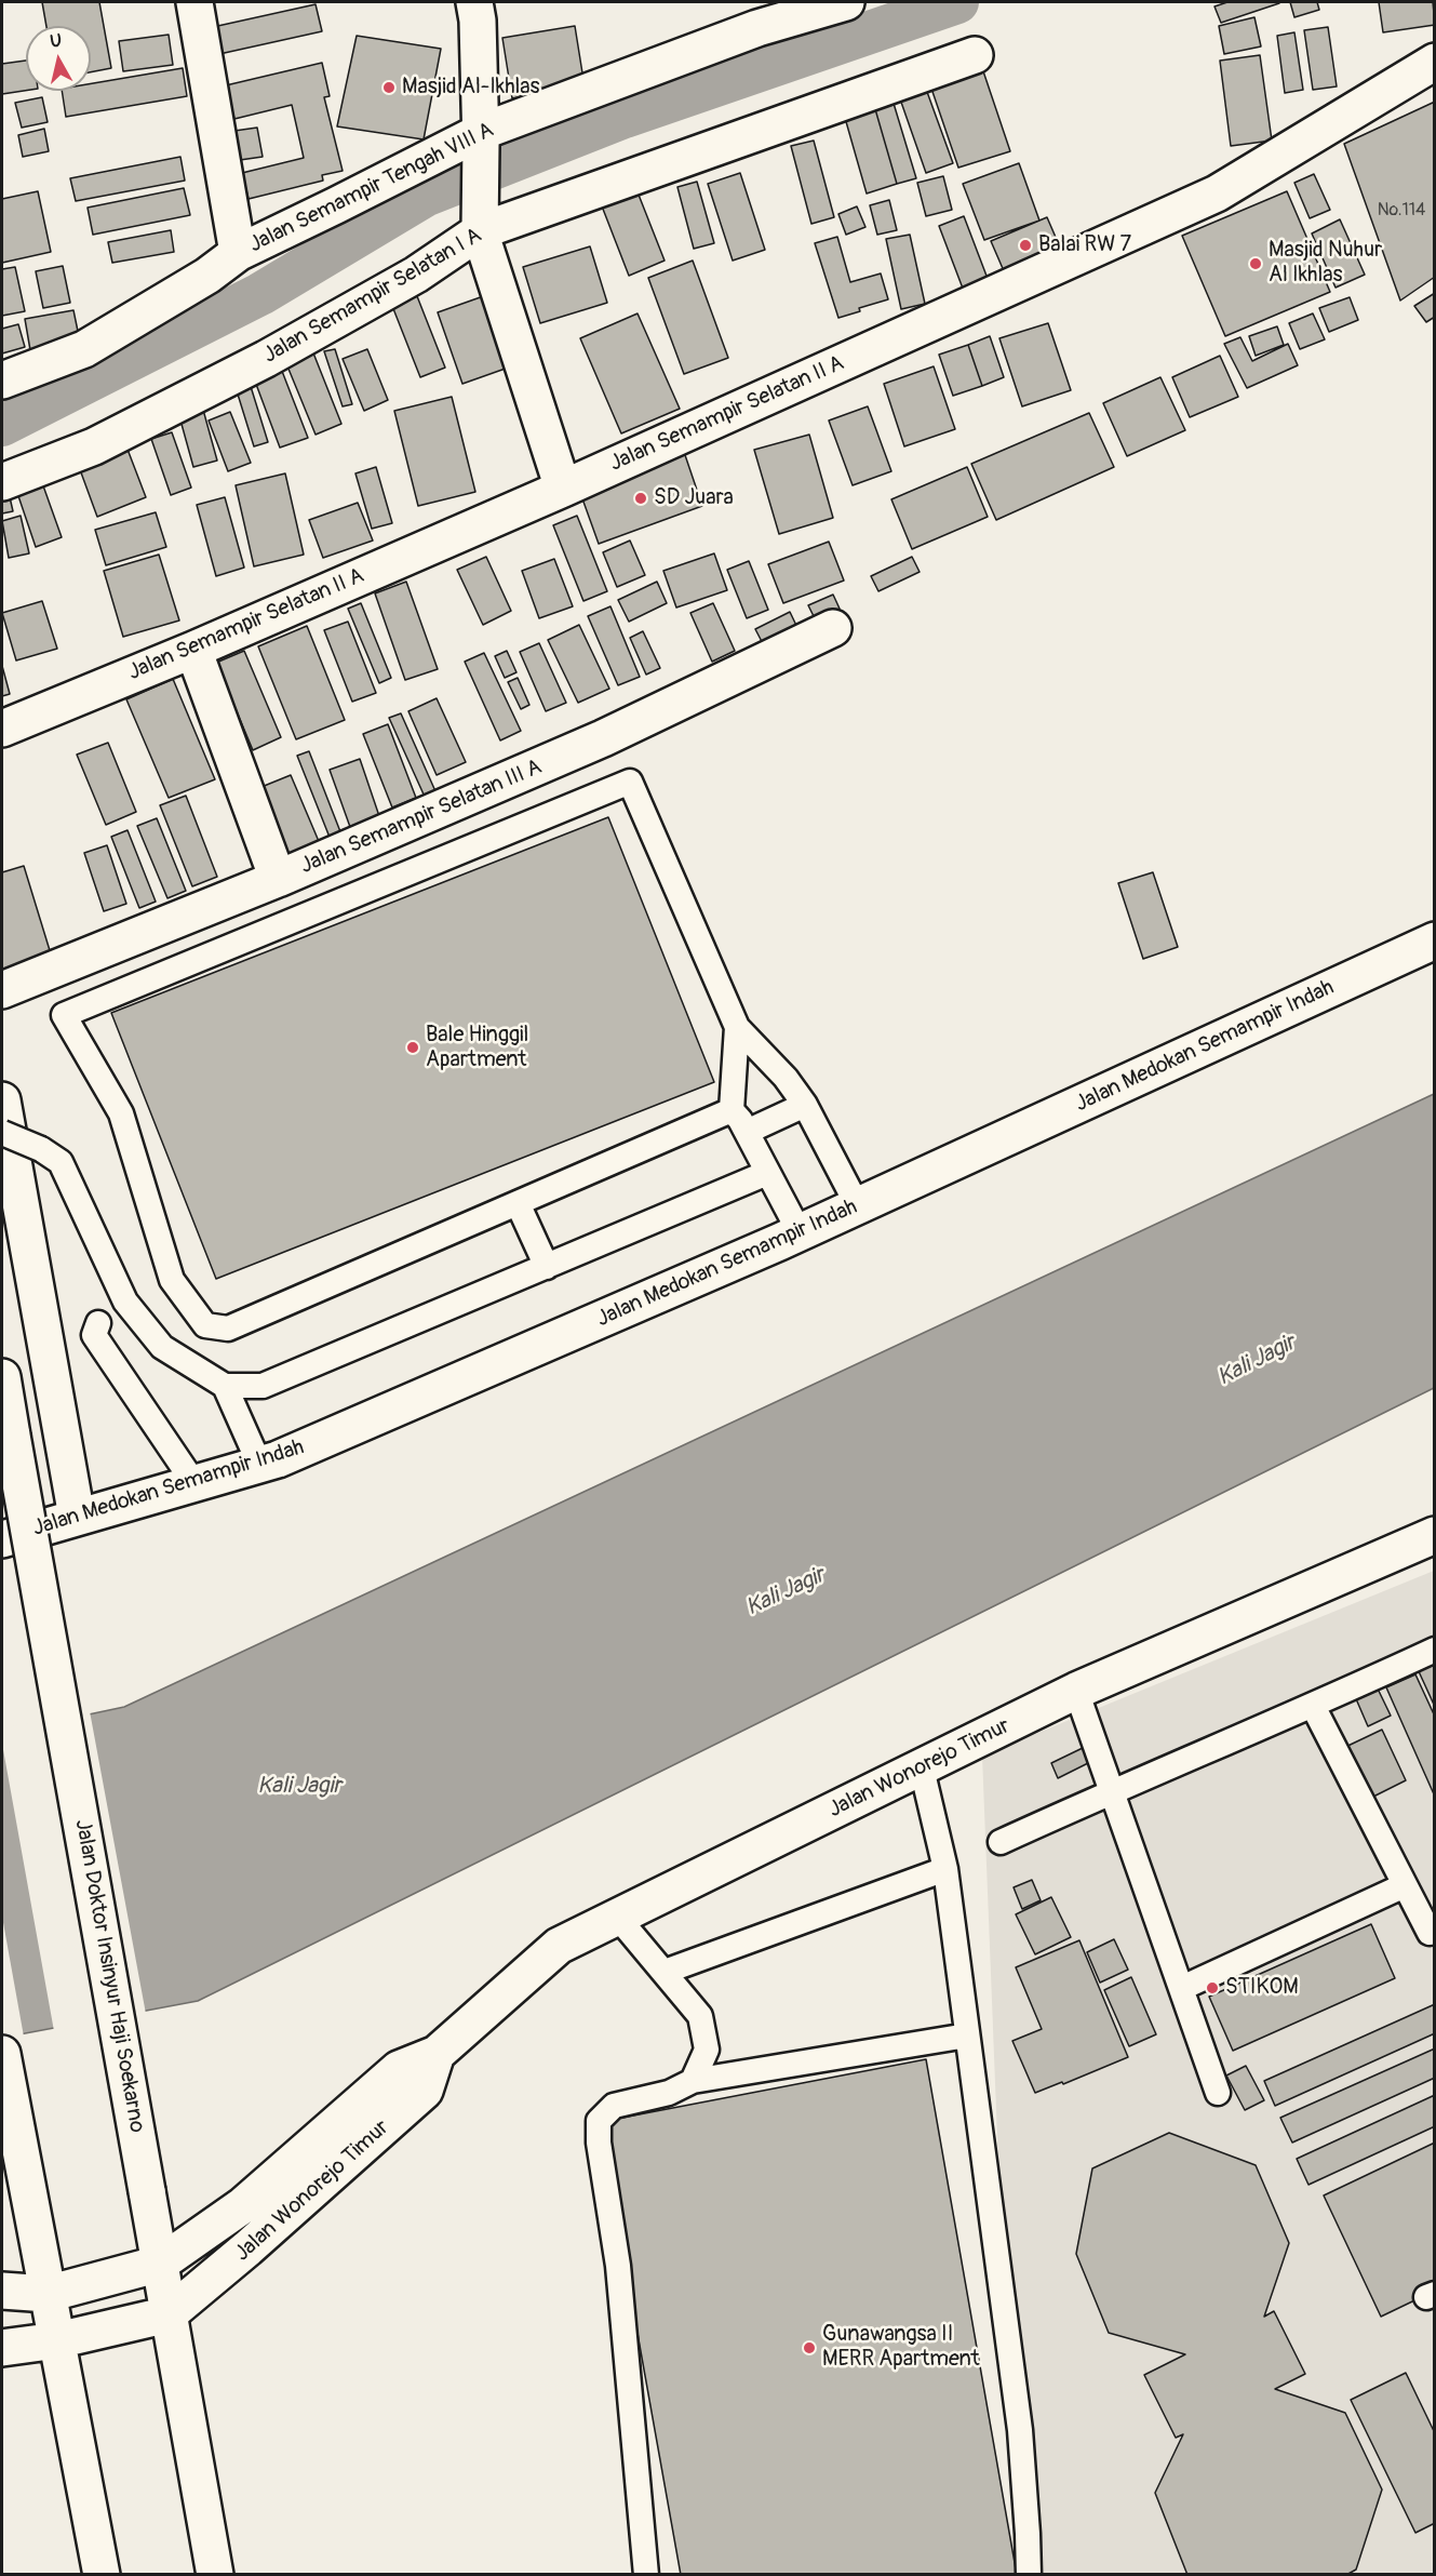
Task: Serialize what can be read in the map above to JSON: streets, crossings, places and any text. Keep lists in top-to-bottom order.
{
  "streets": {
    "street": [
      "Jalan Semampir Tengah VIII A",
      "Jalan Semampir Selatan I A",
      "Jalan Semampir Selatan II A",
      "Jalan Semampir Selatan III A",
      "Jalan Medokan Semampir Indah",
      "Jalan Wonorejo Timur",
      "Jalan Doktor Insinyur Haji Soekarno"
    ]
  },
  "crossings": [
    ["Jalan Wonorejo Timur", "Jalan Doktor Insinyur Haji Soekarno"]
  ],
  "water": ["Kali Jagir"],
  "places": [
    "Masjid Al-Ikhlas",
    "Balai RW 7",
    "Masjid Nuhur Al Ikhlas",
    "SD Juara",
    "Bale Hinggil Apartment",
    "STIKOM",
    "Gunawangsa II MERR Apartment"
  ],
  "house_numbers": ["No.114"],
  "north": "top"
}
